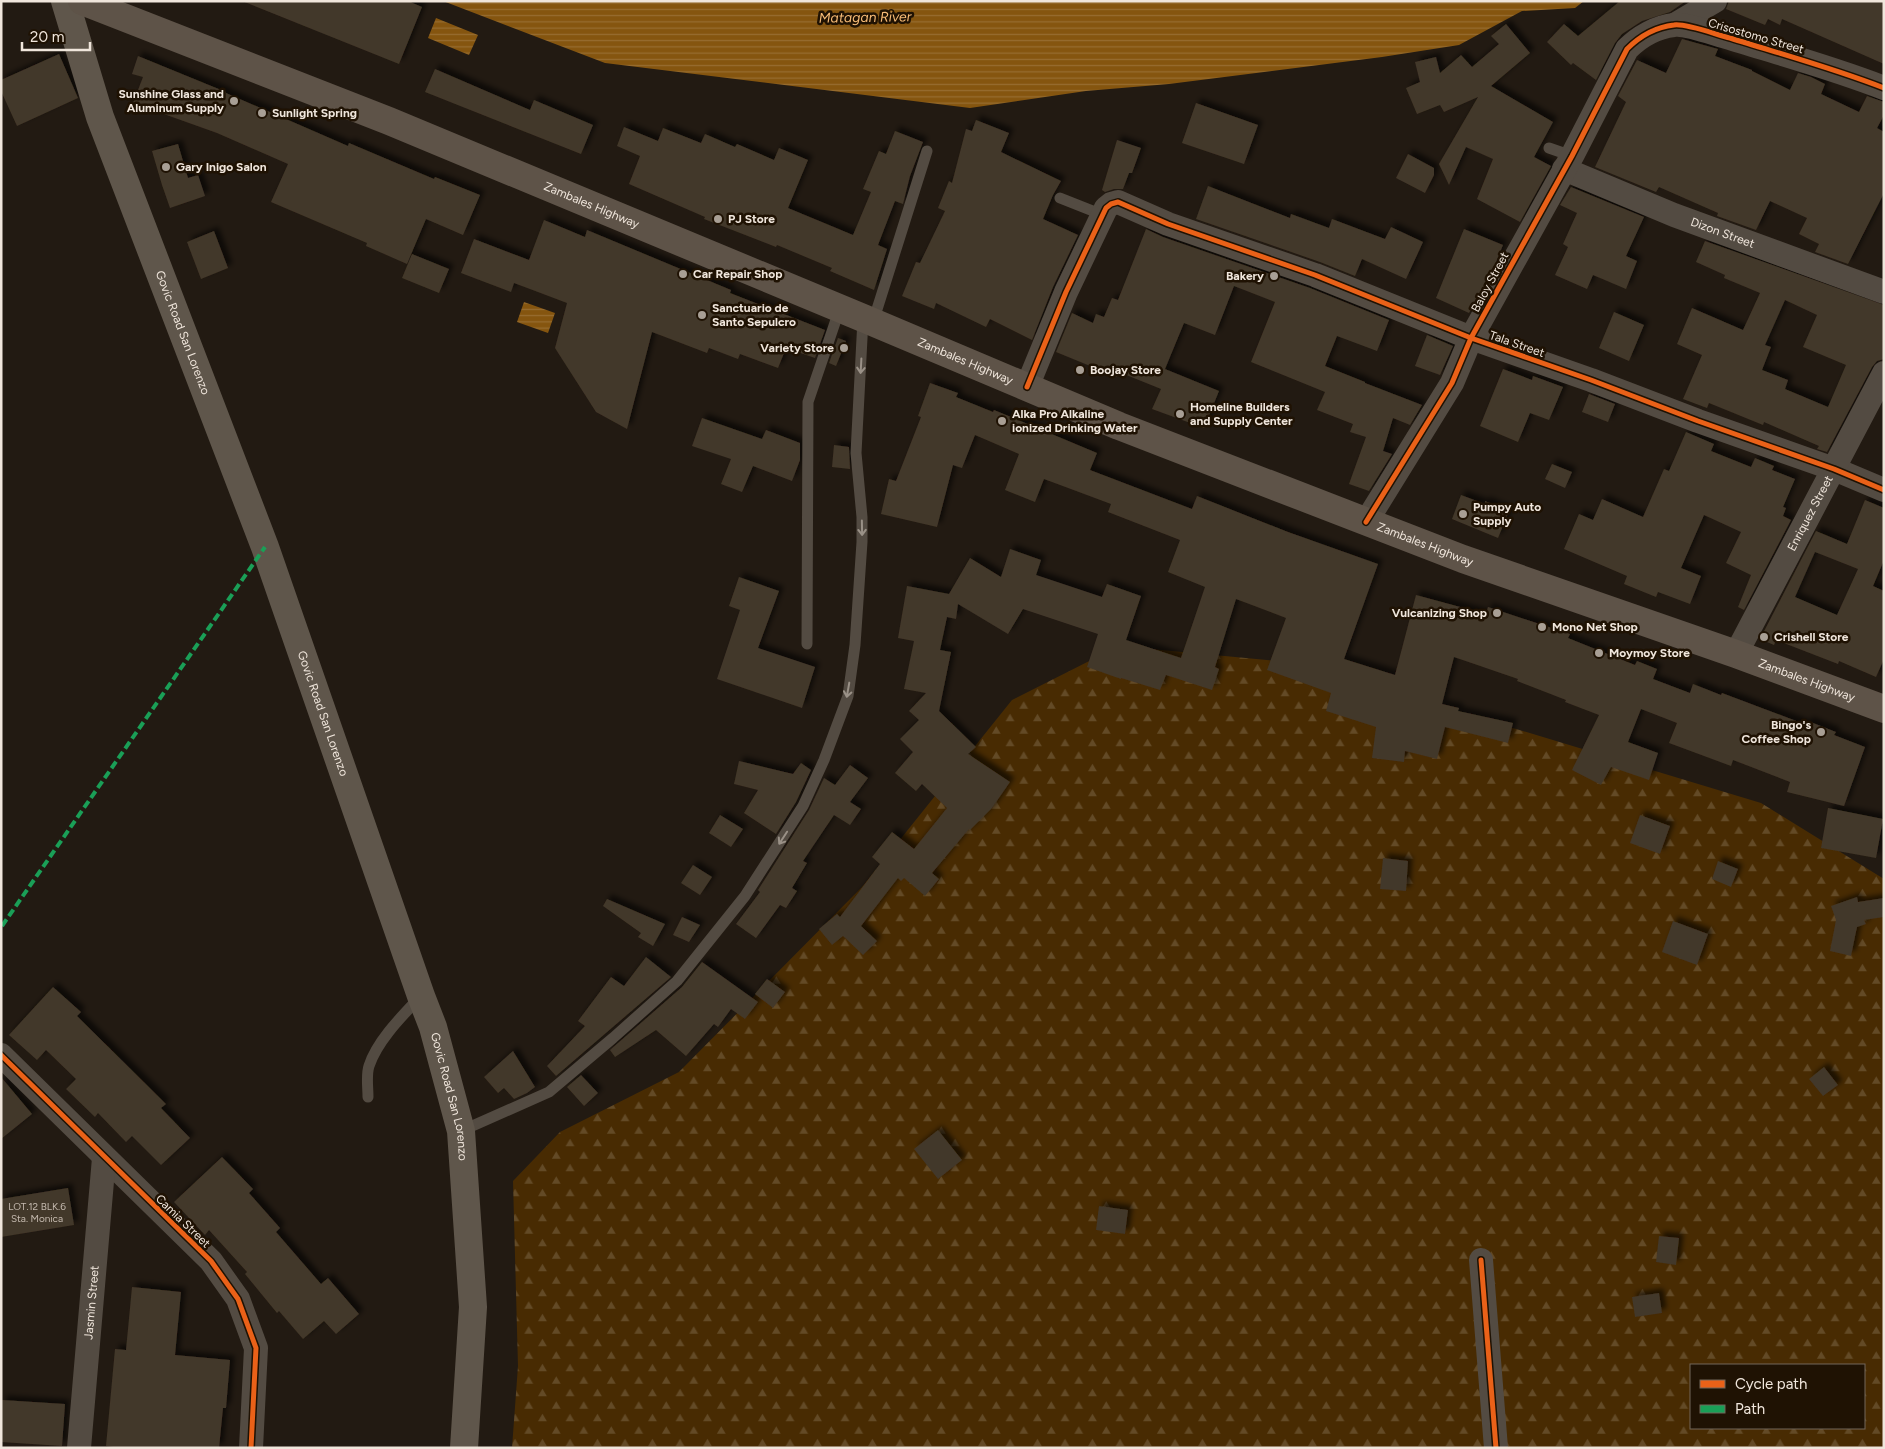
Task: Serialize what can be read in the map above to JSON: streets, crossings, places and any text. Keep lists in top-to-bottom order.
{
  "streets": {
    "main road": ["Zambales Highway", "Govic Road San Lorenzo"],
    "street": [
      "Crisostomo Street",
      "Dizon Street",
      "Baloy Street",
      "Tala Street",
      "Enriquez Street",
      "Camia Street",
      "Jasmin Street"
    ]
  },
  "crossings": [
    ["Crisostomo Street", "Baloy Street"],
    ["Zambales Highway", "Baloy Street"],
    ["Zambales Highway", "Enriquez Street"],
    ["Dizon Street", "Baloy Street"],
    ["Baloy Street", "Tala Street"],
    ["Tala Street", "Enriquez Street"],
    ["Camia Street", "Jasmin Street"]
  ],
  "water": ["Matagan River"],
  "places": [
    "Sunshine Glass and Aluminum Supply",
    "Sunlight Spring",
    "Gary Inigo Salon",
    "PJ Store",
    "Car Repair Shop",
    "Bakery",
    "Sanctuario de Santo Sepulcro",
    "Variety Store",
    "Boojay Store",
    "Homeline Builders and Supply Center",
    "Alka Pro Alkaline ionized Drinking Water",
    "Pumpy Auto Supply",
    "Vulcanizing Shop",
    "Mono Net Shop",
    "Crishell Store",
    "Moymoy Store",
    "Bingo's Coffee Shop"
  ],
  "house_numbers": ["LOT.12 BLK.6 Sta. Monica"],
  "legend": ["Cycle path", "Path"],
  "scale_bar": "20 m"
}
